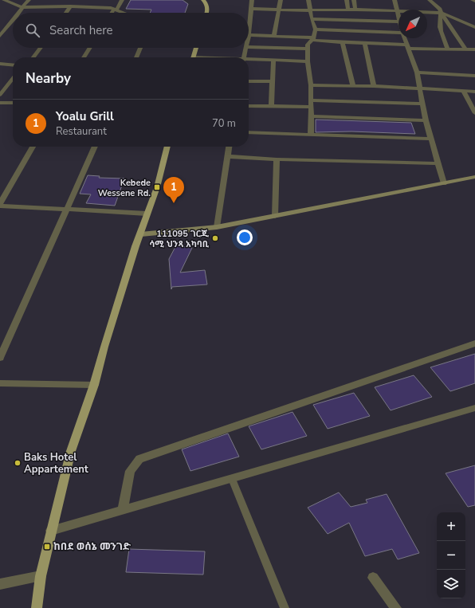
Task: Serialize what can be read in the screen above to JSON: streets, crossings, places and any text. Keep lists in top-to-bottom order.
{
  "places": {
    "transit": ["Kebede Wessene Rd.", "ከበደ ወሰኔ መንገድ"],
    "other": ["111095 ገርጂ ሳሚ ህንጻ አካባቢ", "Baks Hotel Appartement"]
  },
  "north": "bottom left",
  "page": {
    "search": "Search here",
    "heading": "Nearby",
    "list": [
      {
        "mark": "1",
        "name": "Yoalu Grill",
        "note": "Restaurant",
        "value": "70 m"
      }
    ],
    "pins": "1",
    "map_buttons": ["+", "−"]
  }
}
